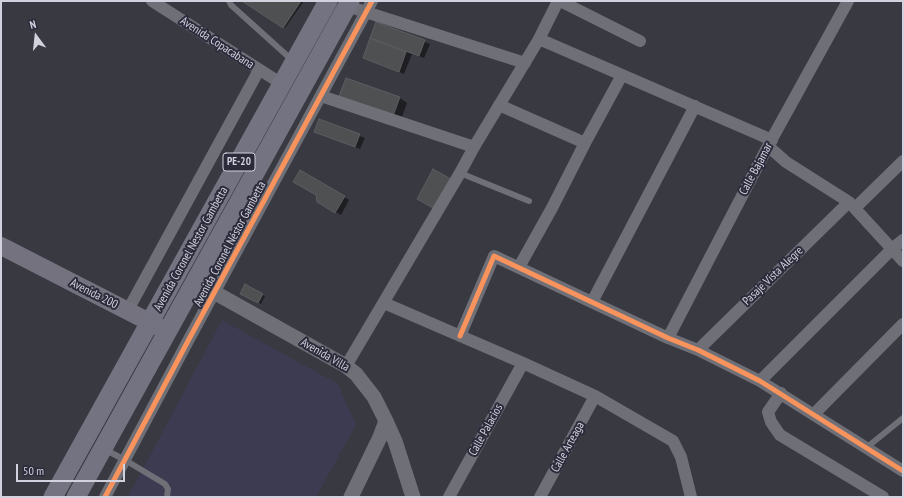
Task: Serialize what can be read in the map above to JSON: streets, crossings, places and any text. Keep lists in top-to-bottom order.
{
  "streets": {
    "highway": ["PE-20", "Avenida Coronel Nestor Gambetta"],
    "main road": ["Avenida 200"],
    "street": [
      "Avenida Copacabana",
      "Calle Bajamar",
      "Avenida Coronel Néstor Gambetta",
      "Pasaje Vista Alegre",
      "Avenida Villa",
      "Calle Palacios",
      "Calle Arteaga"
    ]
  },
  "crossings": [
    ["Avenida Copacabana", "Avenida Coronel Nestor Gambetta"],
    ["Avenida Coronel Néstor Gambetta", "Avenida 200"],
    ["Avenida Coronel Néstor Gambetta", "Avenida Villa"],
    ["Avenida Coronel Nestor Gambetta", "Avenida 200"],
    ["Avenida Coronel Nestor Gambetta", "Avenida Villa"]
  ],
  "scale_bar": "50 m",
  "north": "top"
}
